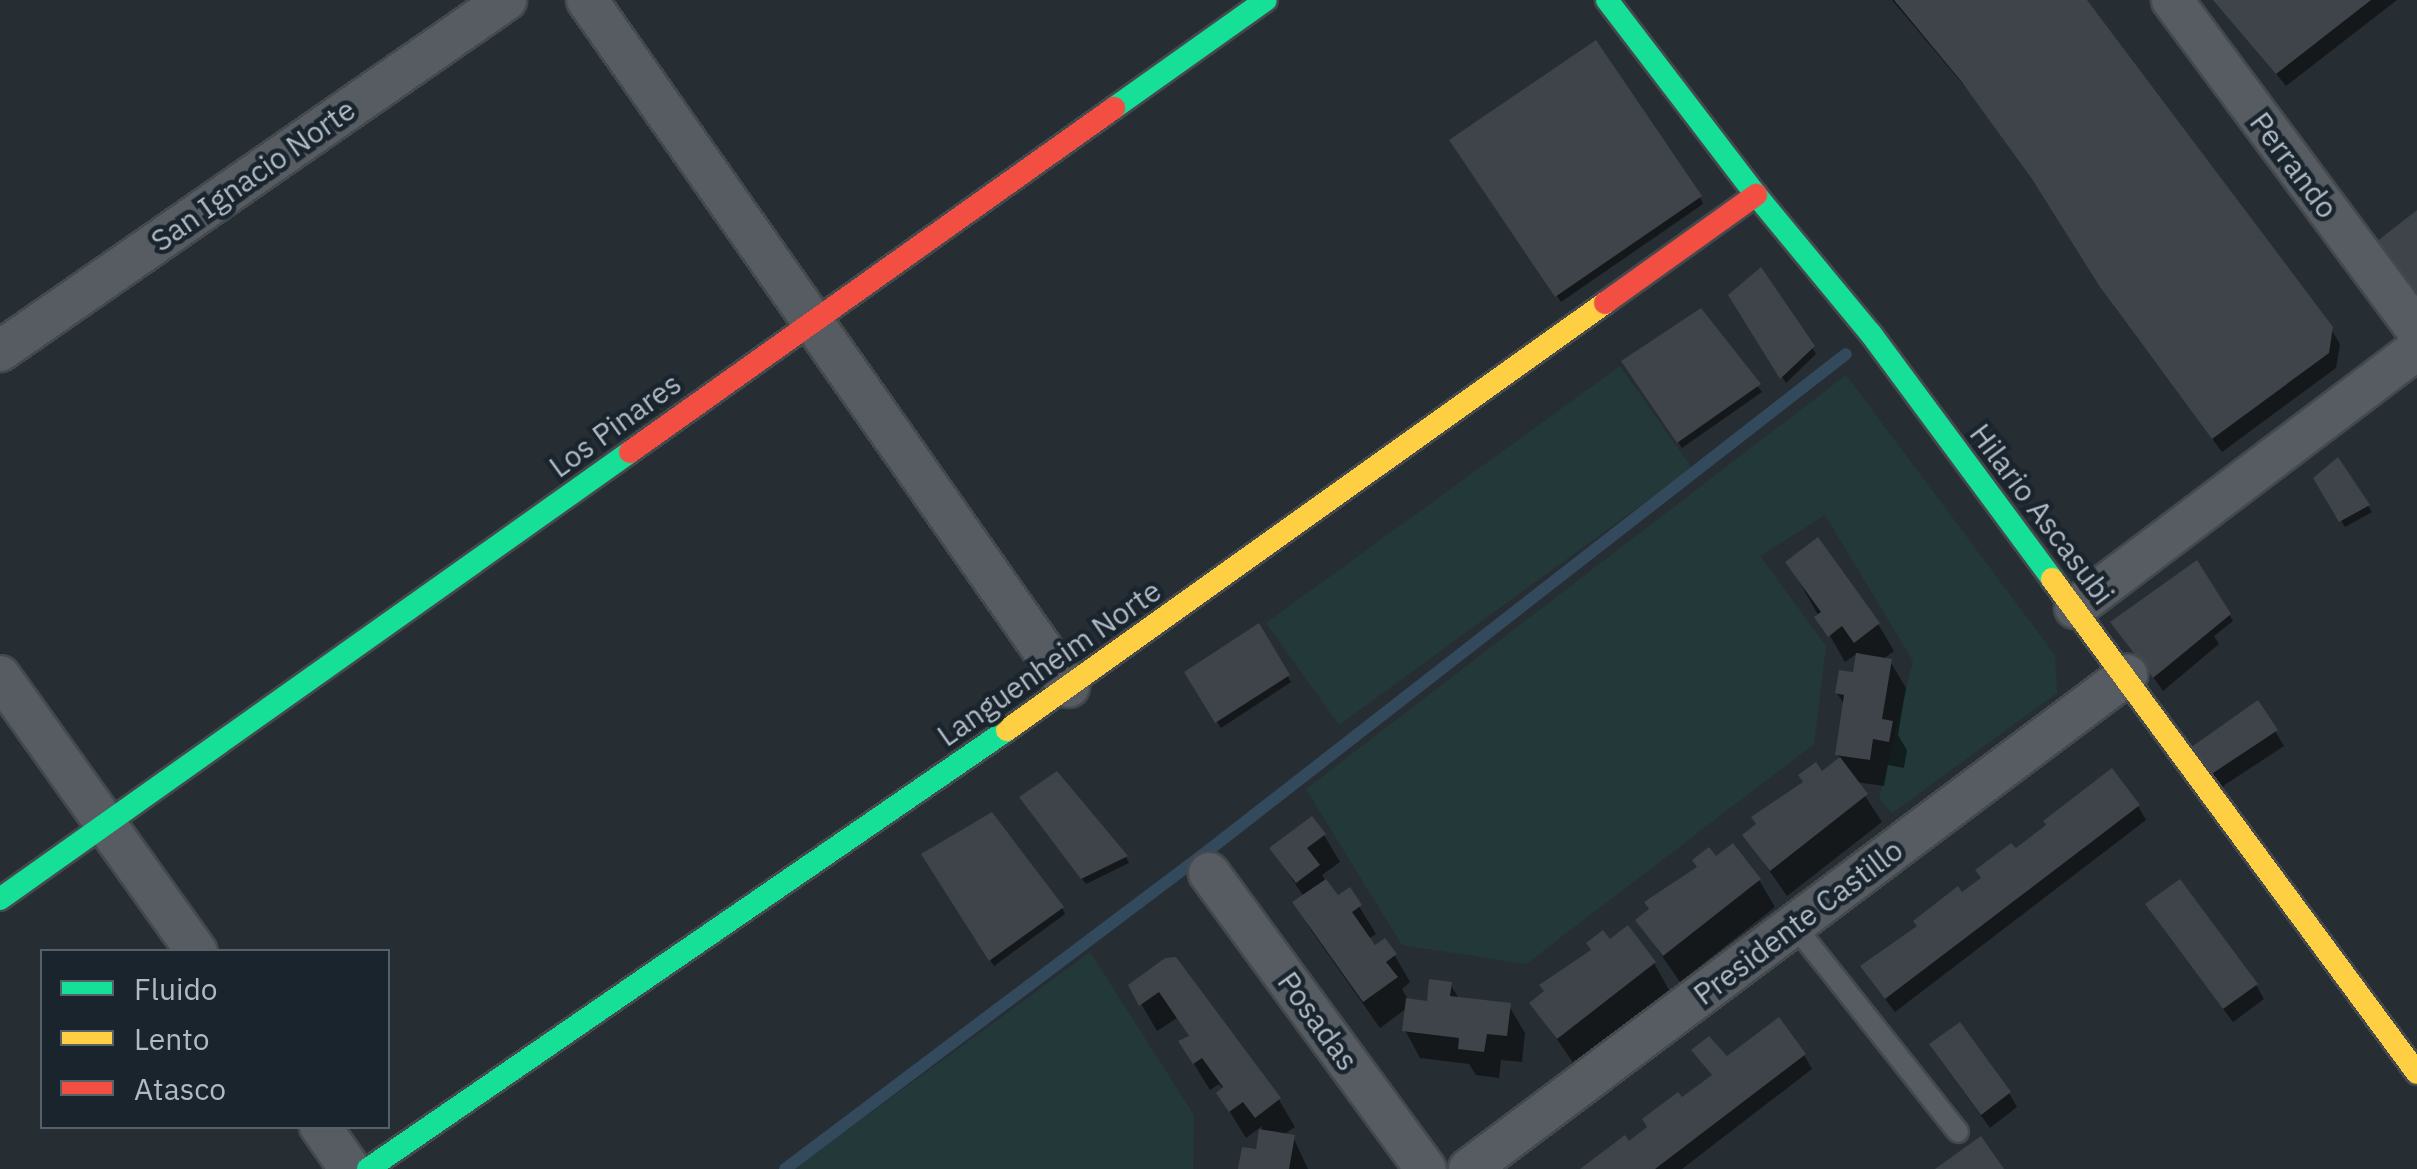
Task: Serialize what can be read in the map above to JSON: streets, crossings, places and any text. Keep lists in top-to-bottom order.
{
  "streets": {
    "street": [
      "Perrando",
      "San Ignacio Norte",
      "Los Pinares",
      "Hilario Ascasubi",
      "Languenheim Norte",
      "Presidente Castillo",
      "Posadas"
    ]
  },
  "crossings": [
    ["Hilario Ascasubi", "Languenheim Norte"],
    ["Hilario Ascasubi", "Presidente Castillo"]
  ],
  "legend": ["Fluido", "Lento", "Atasco"]
}
